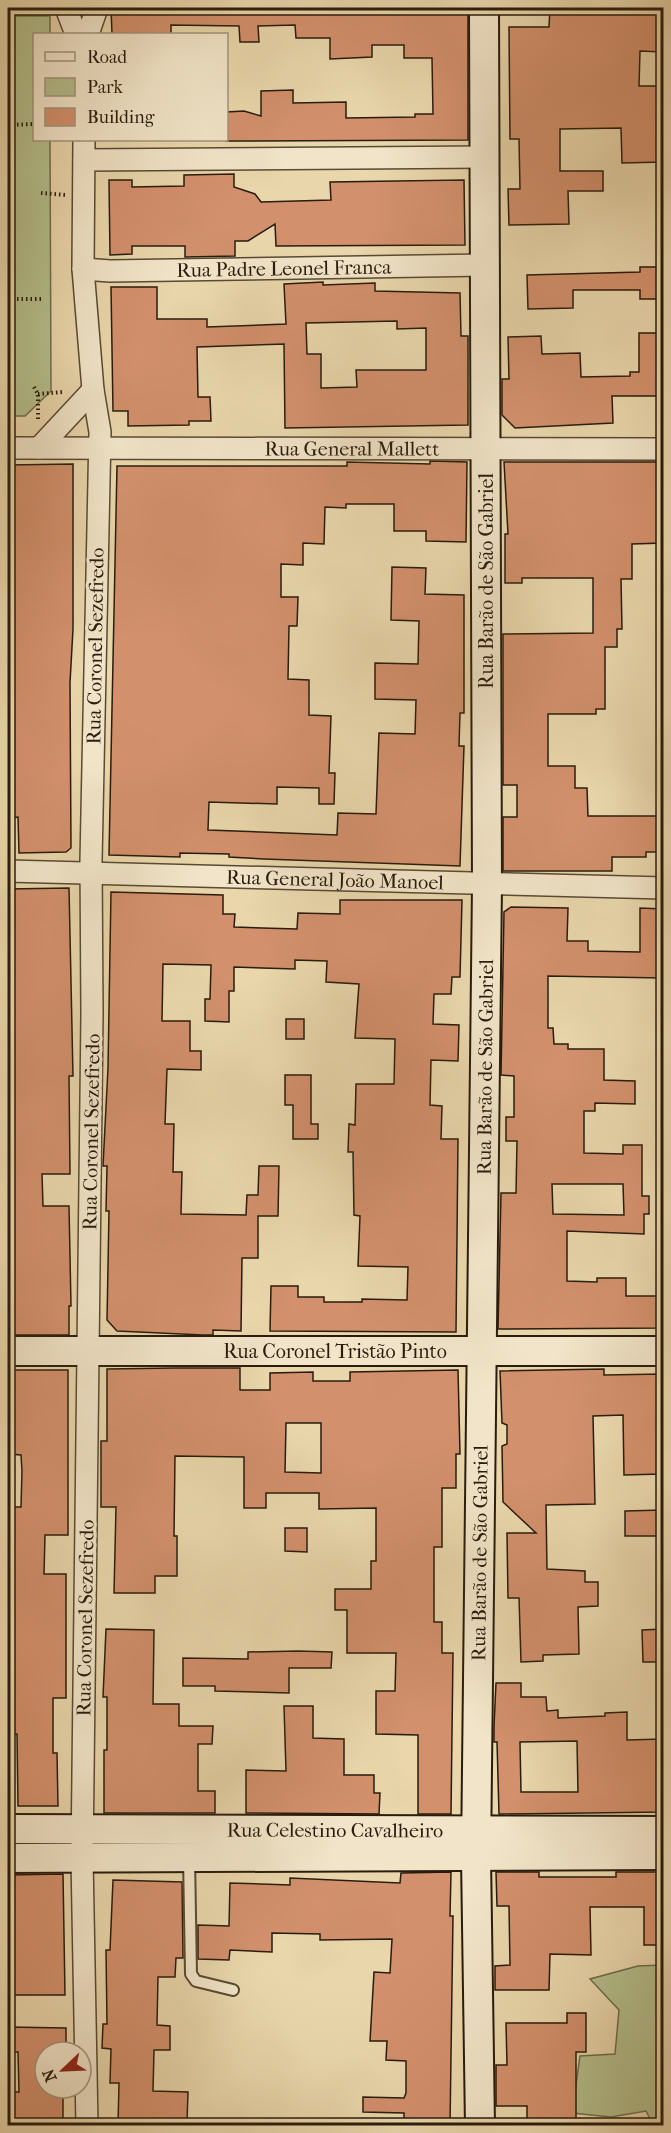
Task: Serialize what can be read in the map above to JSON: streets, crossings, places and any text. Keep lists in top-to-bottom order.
{
  "streets": {
    "main road": ["Rua Barão de São Gabriel", "Rua Coronel Tristão Pinto", "Rua Celestino Cavalheiro"],
    "street": [
      "Rua Padre Leonel Franca",
      "Rua General Mallett",
      "Rua Coronel Sezefredo",
      "Rua General João Manoel"
    ]
  },
  "crossings": [
    ["Rua Padre Leonel Franca", "Rua Barão de São Gabriel"],
    ["Rua Padre Leonel Franca", "Rua Coronel Sezefredo"],
    ["Rua General Mallett", "Rua Barão de São Gabriel"],
    ["Rua General Mallett", "Rua Coronel Sezefredo"],
    ["Rua Barão de São Gabriel", "Rua General João Manoel"],
    ["Rua Barão de São Gabriel", "Rua Coronel Tristão Pinto"],
    ["Rua Barão de São Gabriel", "Rua Celestino Cavalheiro"],
    ["Rua Coronel Sezefredo", "Rua General João Manoel"],
    ["Rua Coronel Sezefredo", "Rua Coronel Tristão Pinto"],
    ["Rua Coronel Sezefredo", "Rua Celestino Cavalheiro"]
  ],
  "legend": ["Road", "Park", "Building"],
  "north": "bottom left"
}
